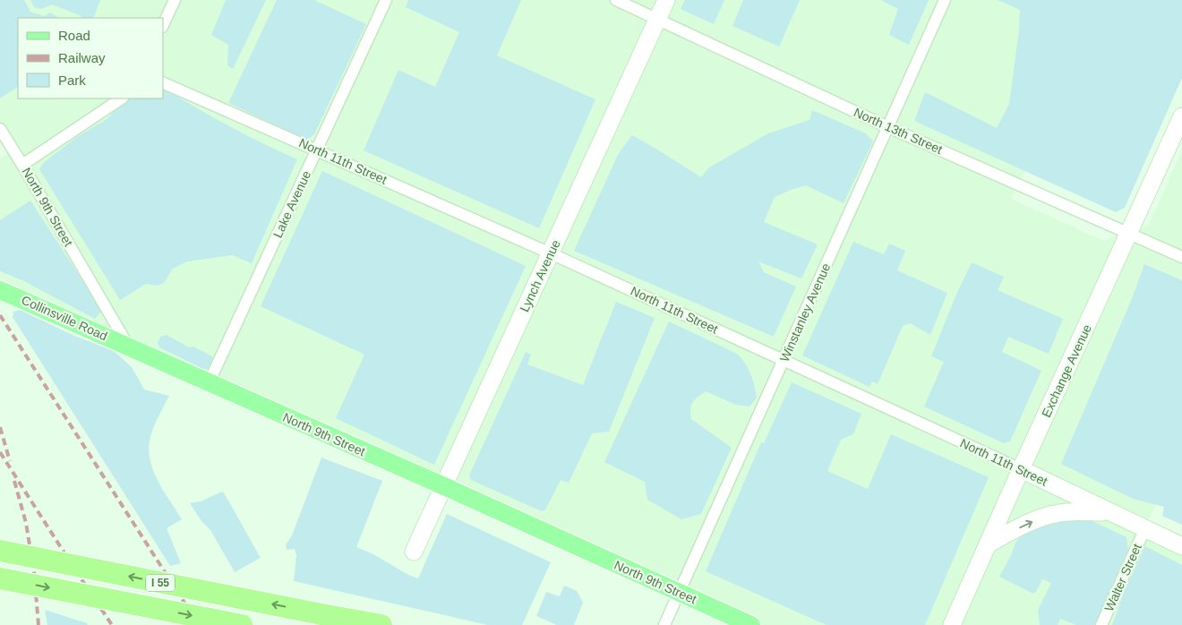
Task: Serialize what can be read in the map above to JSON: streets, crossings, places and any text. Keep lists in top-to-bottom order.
{
  "streets": {
    "highway": ["I 55"],
    "main road": ["North 9th Street", "Collinsville Road"],
    "street": [
      "North 13th Street",
      "North 11th Street",
      "Lake Avenue",
      "Lynch Avenue",
      "Winstanley Avenue",
      "Exchange Avenue",
      "Walter Street"
    ]
  },
  "crossings": [
    ["North 13th Street", "Lynch Avenue"],
    ["North 13th Street", "Winstanley Avenue"],
    ["North 13th Street", "Exchange Avenue"],
    ["North 11th Street", "Lake Avenue"],
    ["North 11th Street", "Lynch Avenue"],
    ["North 11th Street", "Winstanley Avenue"],
    ["North 11th Street", "Exchange Avenue"],
    ["North 11th Street", "Walter Street"],
    ["Lake Avenue", "North 9th Street"],
    ["North 9th Street", "Lynch Avenue"],
    ["North 9th Street", "Winstanley Avenue"],
    ["North 9th Street", "Collinsville Road"]
  ],
  "legend": ["Road", "Railway", "Park"]
}
